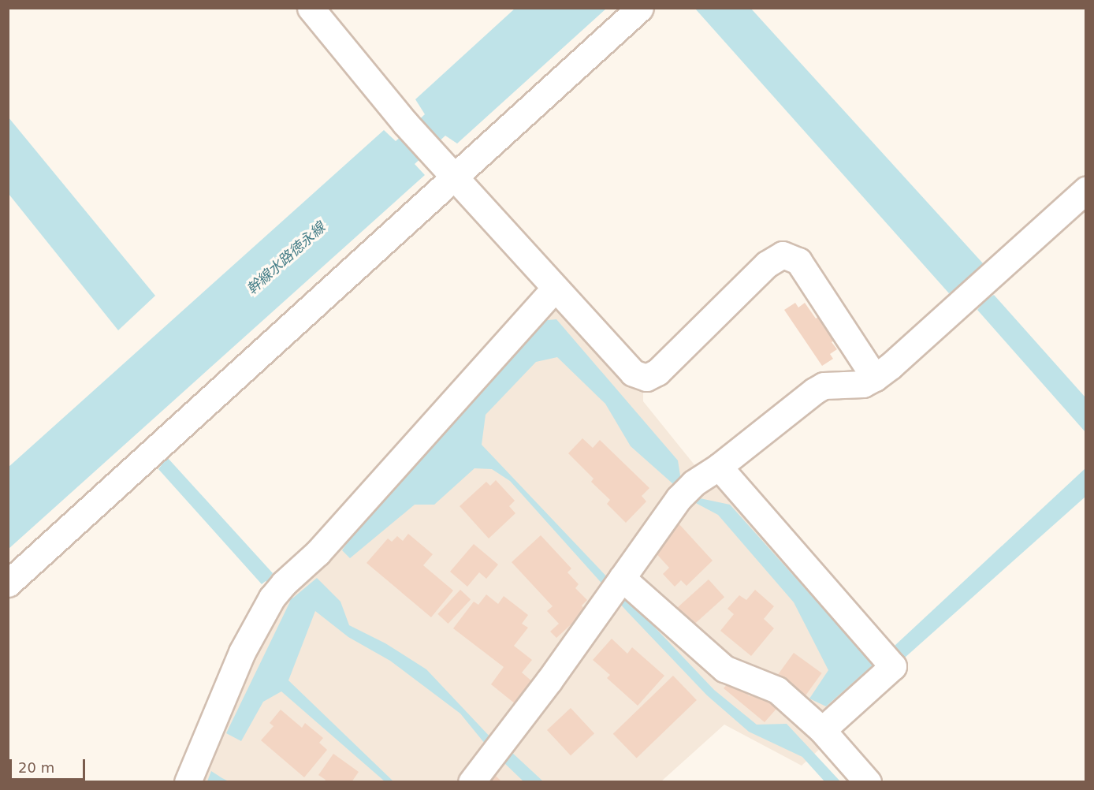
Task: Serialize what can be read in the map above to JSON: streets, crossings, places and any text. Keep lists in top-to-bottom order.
{
  "water": ["幹線水路徳永線"],
  "scale_bar": "20 m"
}
